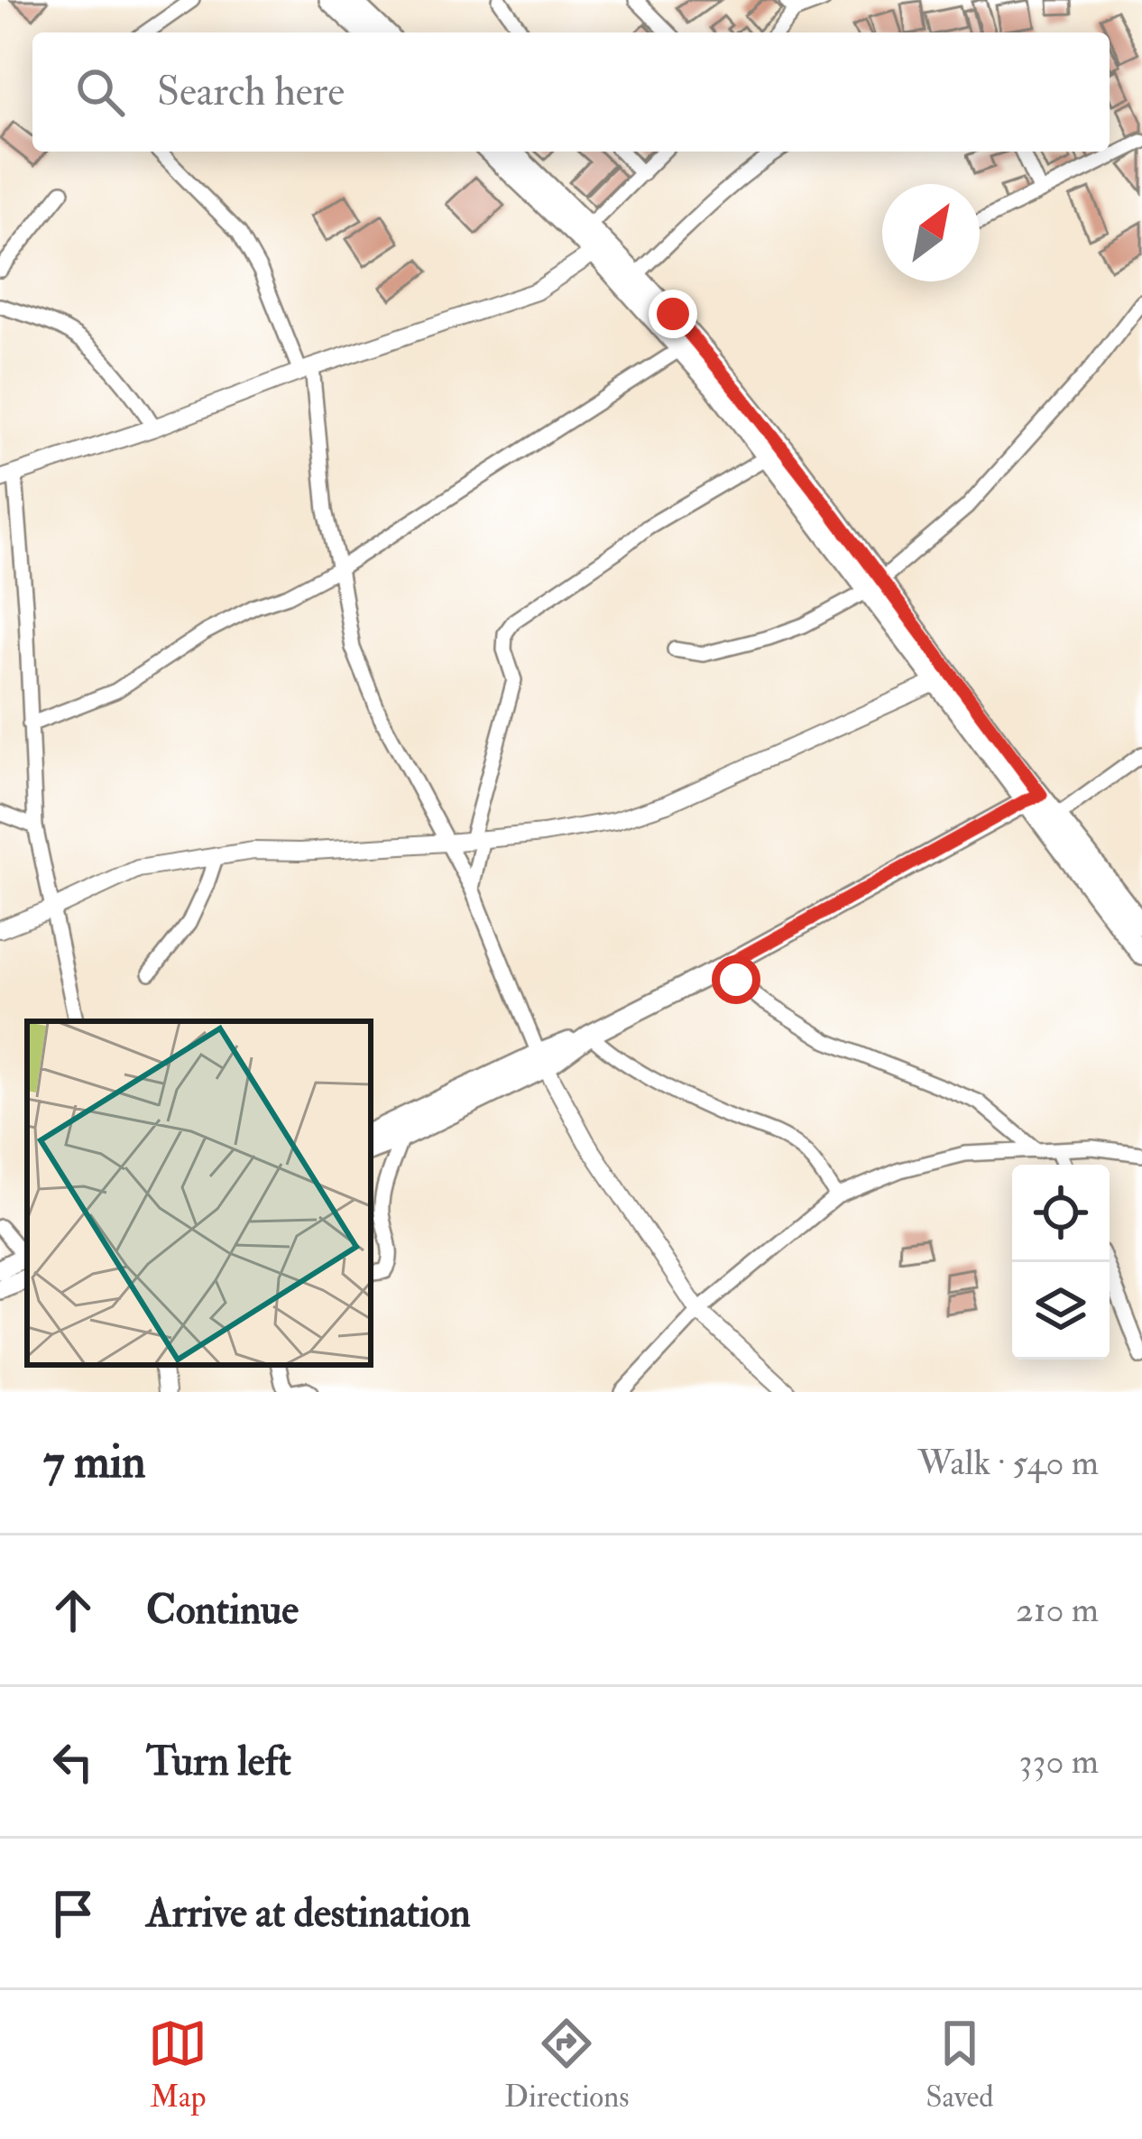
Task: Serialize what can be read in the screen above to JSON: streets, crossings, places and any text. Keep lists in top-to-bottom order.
{
  "north": "top right",
  "page": {
    "search": "Search here",
    "heading": ["7 min", "Walk · 540 m"],
    "list": [
      ["Continue", "210 m"],
      ["Turn left", "330 m"],
      "Arrive at destination"
    ],
    "nav": ["Map", "Directions", "Saved"]
  }
}
